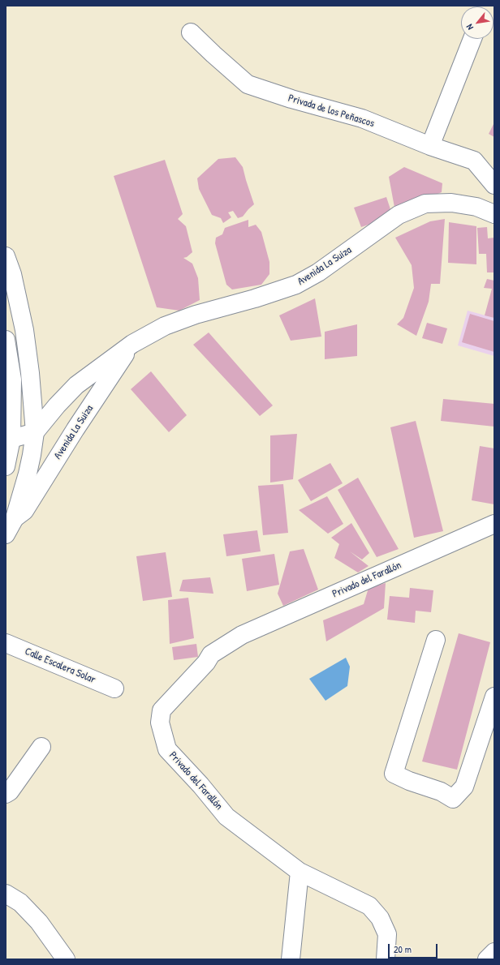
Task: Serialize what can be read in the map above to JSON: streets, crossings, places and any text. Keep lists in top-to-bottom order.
{
  "streets": {
    "street": [
      "Privada de los Peñascos",
      "Avenida La Suiza",
      "Privado del Farallón",
      "Calle Escalera Solar"
    ]
  },
  "scale_bar": "20 m",
  "north": "bottom left"
}
